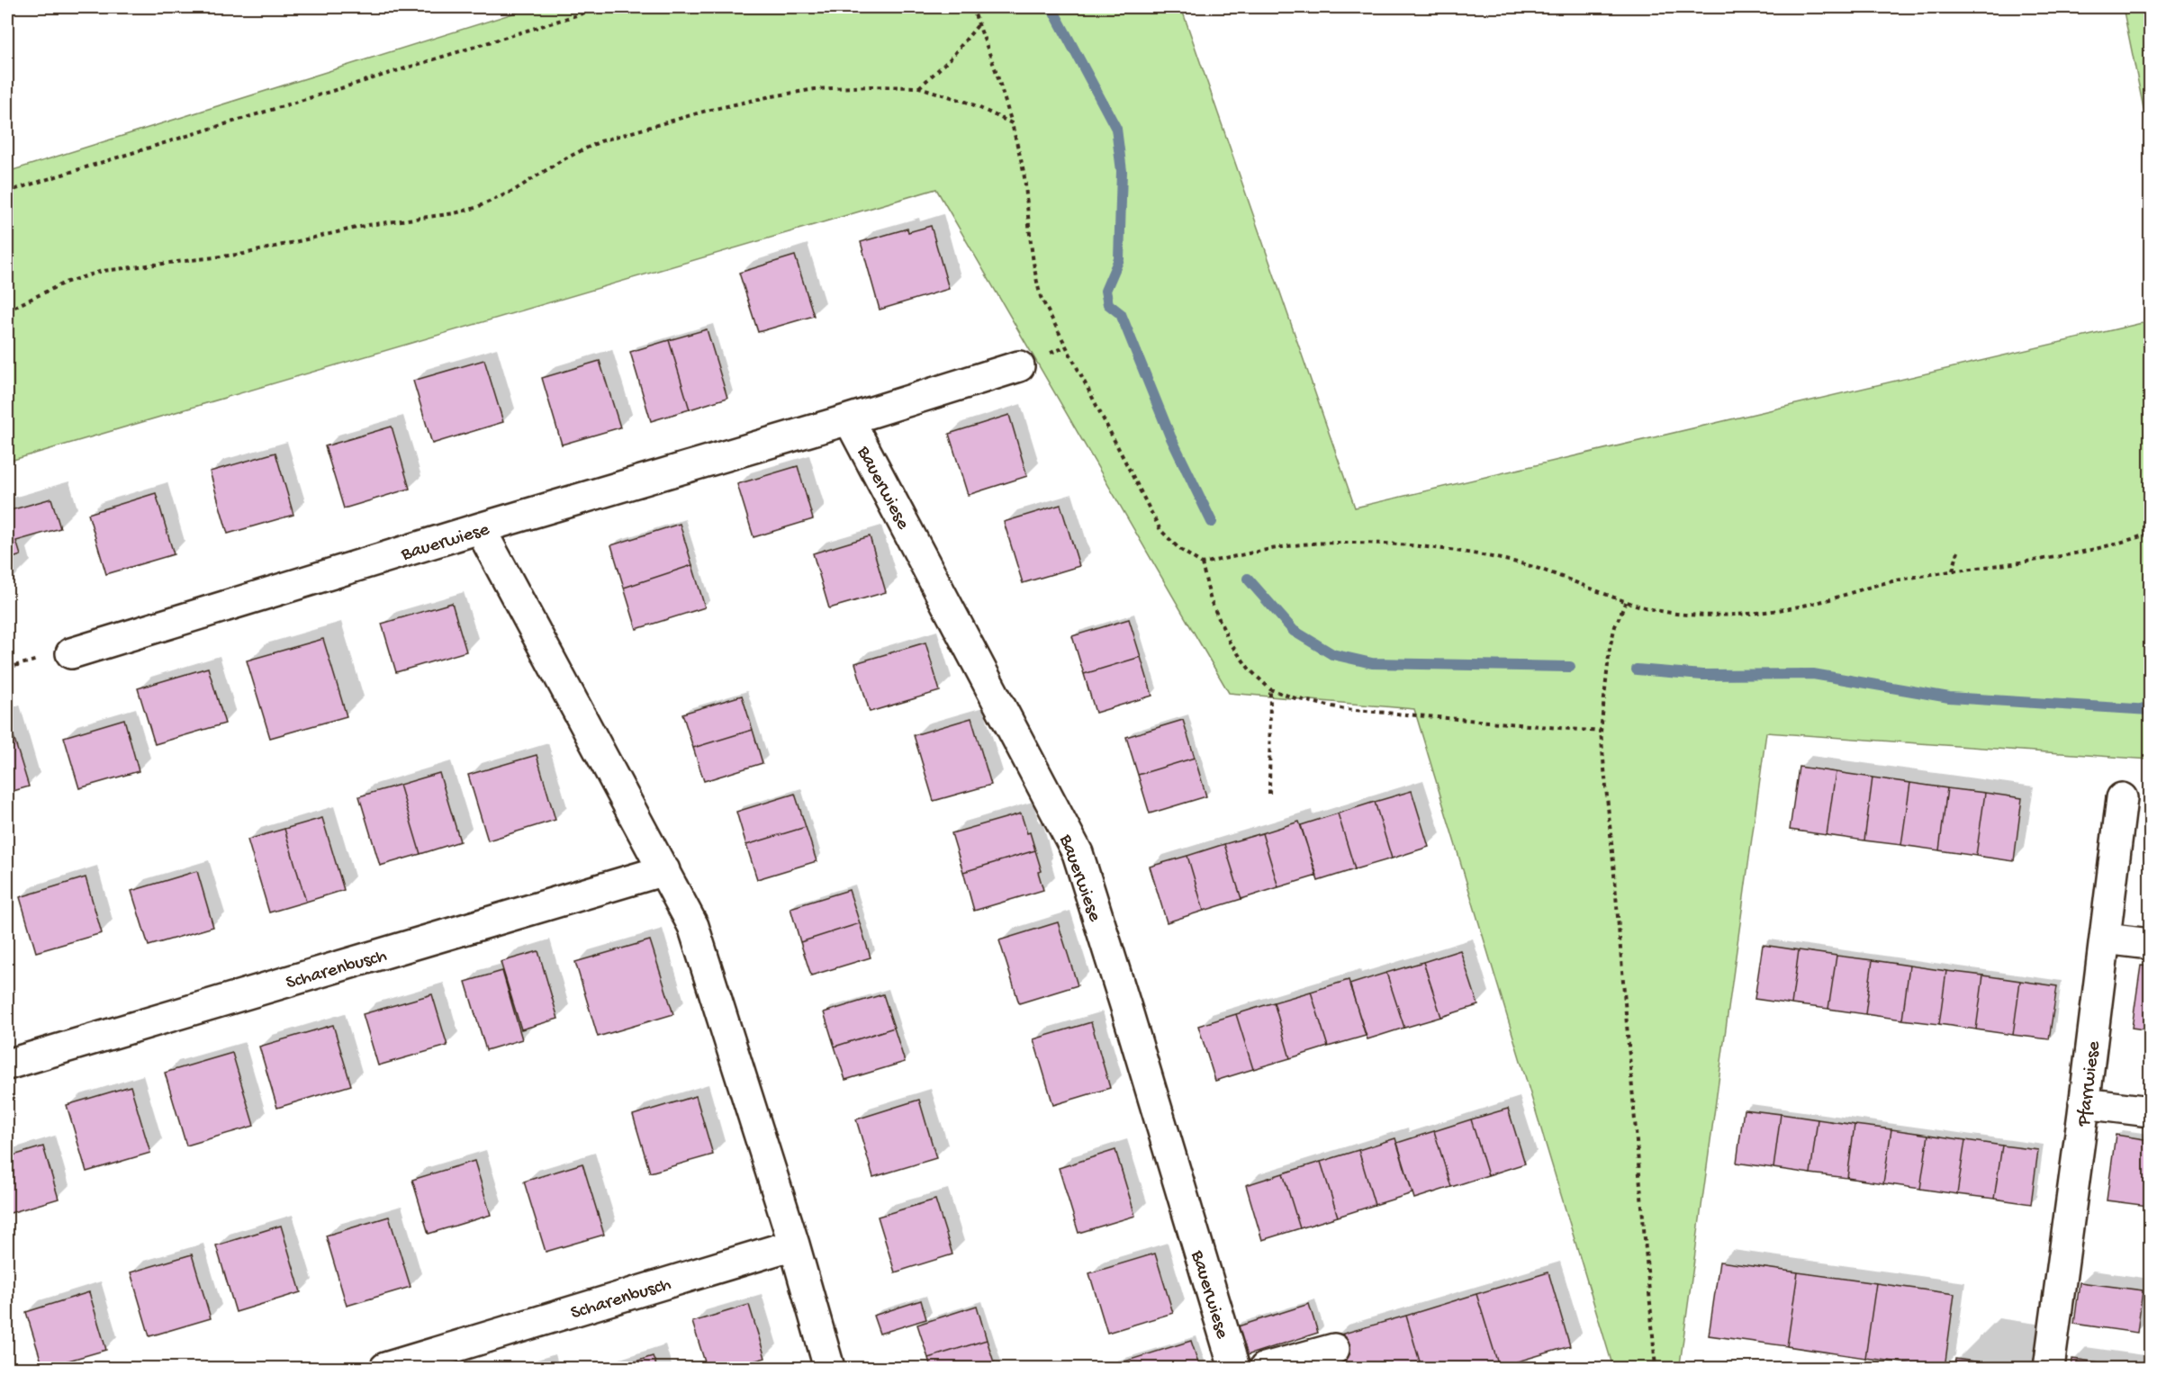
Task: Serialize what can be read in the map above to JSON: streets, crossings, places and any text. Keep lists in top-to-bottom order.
{
  "streets": {
    "street": ["Bauerwiese", "Scharenbusch", "Pfarrwiese"]
  }
}
